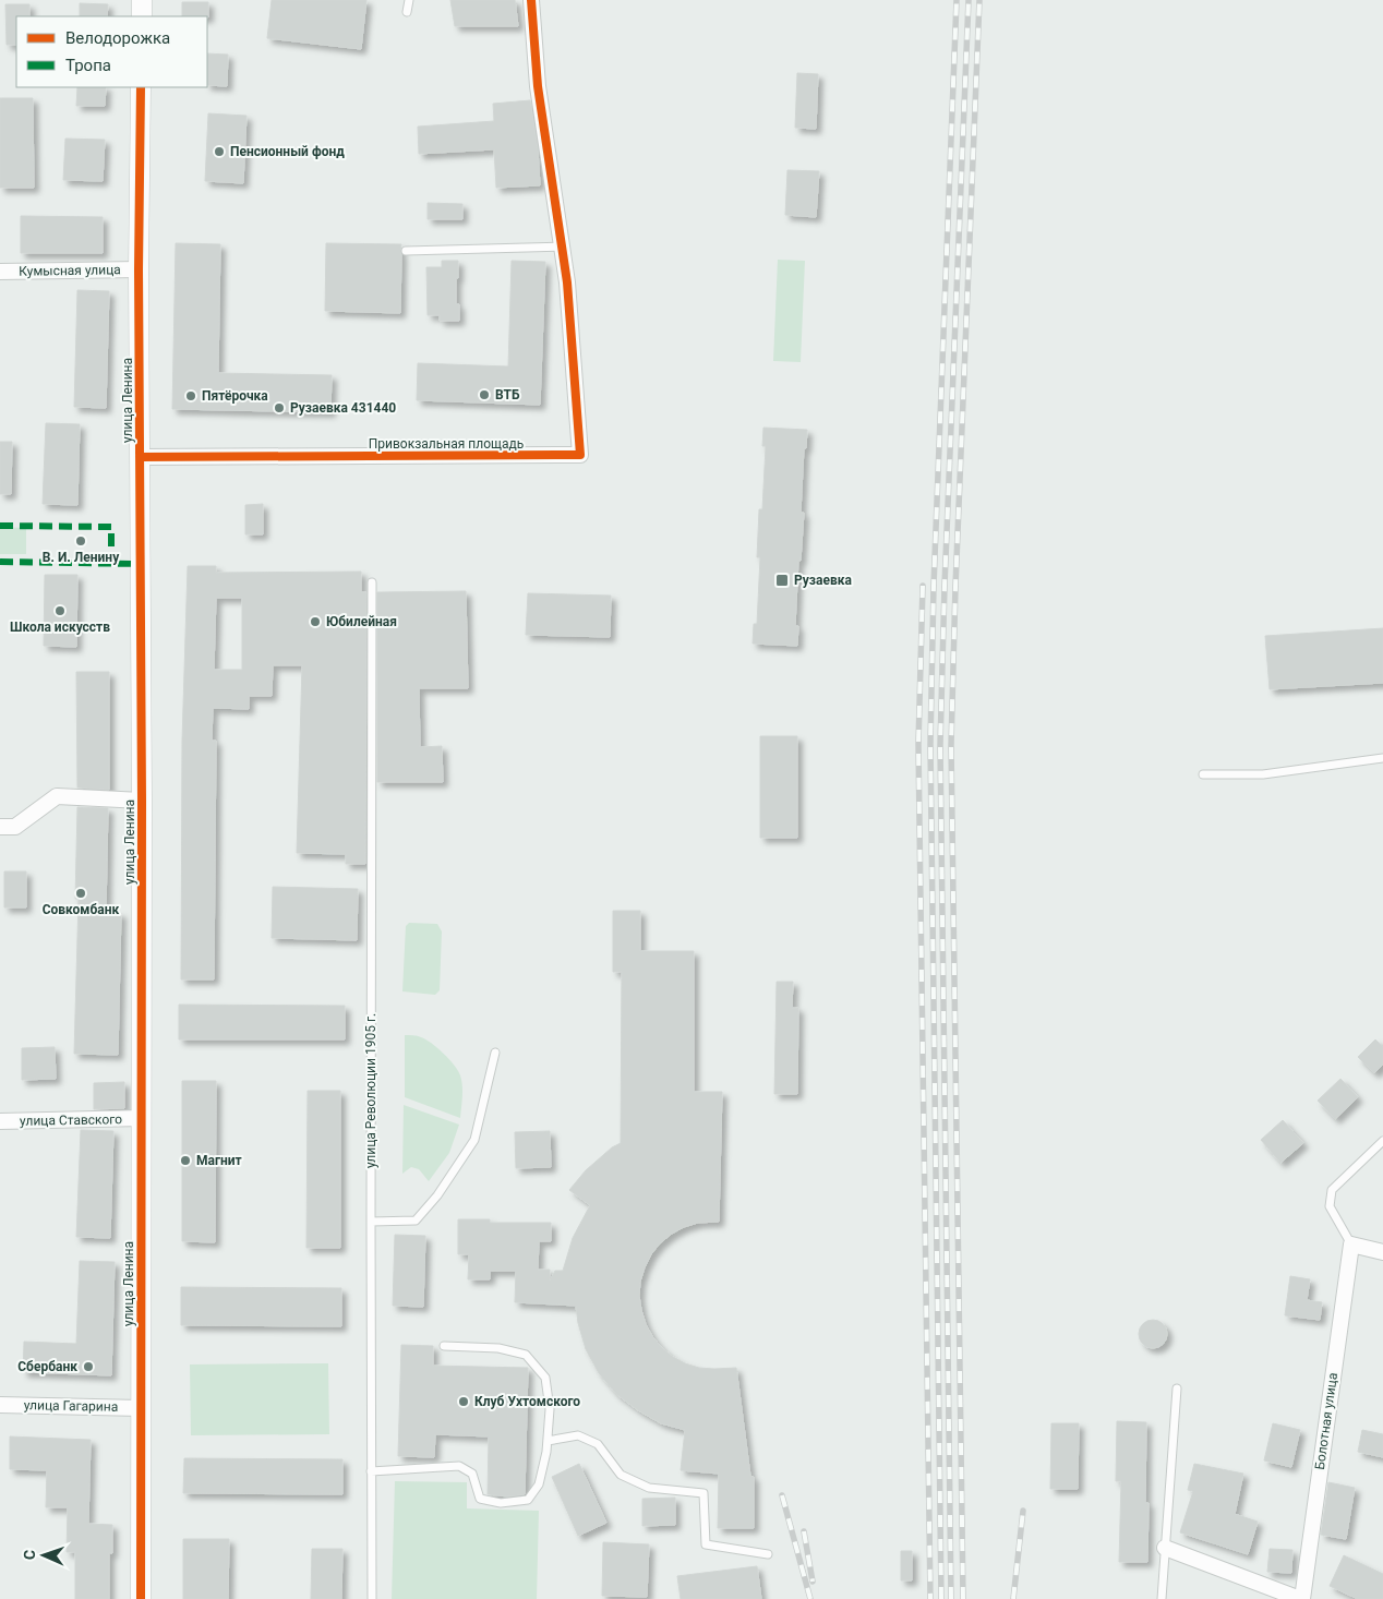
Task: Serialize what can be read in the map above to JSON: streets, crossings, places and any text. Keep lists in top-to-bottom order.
{
  "streets": {
    "street": [
      "Кумысная улица",
      "улица Ленина",
      "Привокзальная площадь",
      "улица Ставского",
      "улица Гагарина",
      "Болотная улица"
    ],
    "lane": ["улица Революции 1905 г."]
  },
  "crossings": [
    ["Кумысная улица", "улица Ленина"],
    ["улица Ленина", "Привокзальная площадь"],
    ["улица Ленина", "улица Ставского"],
    ["улица Ленина", "улица Гагарина"]
  ],
  "places": {
    "other": [
      "Пенсионный фонд",
      "ВТБ",
      "Пятёрочка",
      "Рузаевка 431440",
      "В. И. Ленину",
      "Школа искусств",
      "Юбилейная",
      "Совкомбанк",
      "Магнит",
      "Сбербанк",
      "Клуб Ухтомского"
    ],
    "transit": ["Рузаевка"]
  },
  "legend": ["Велодорожка", "Тропа"],
  "north": "left"
}
